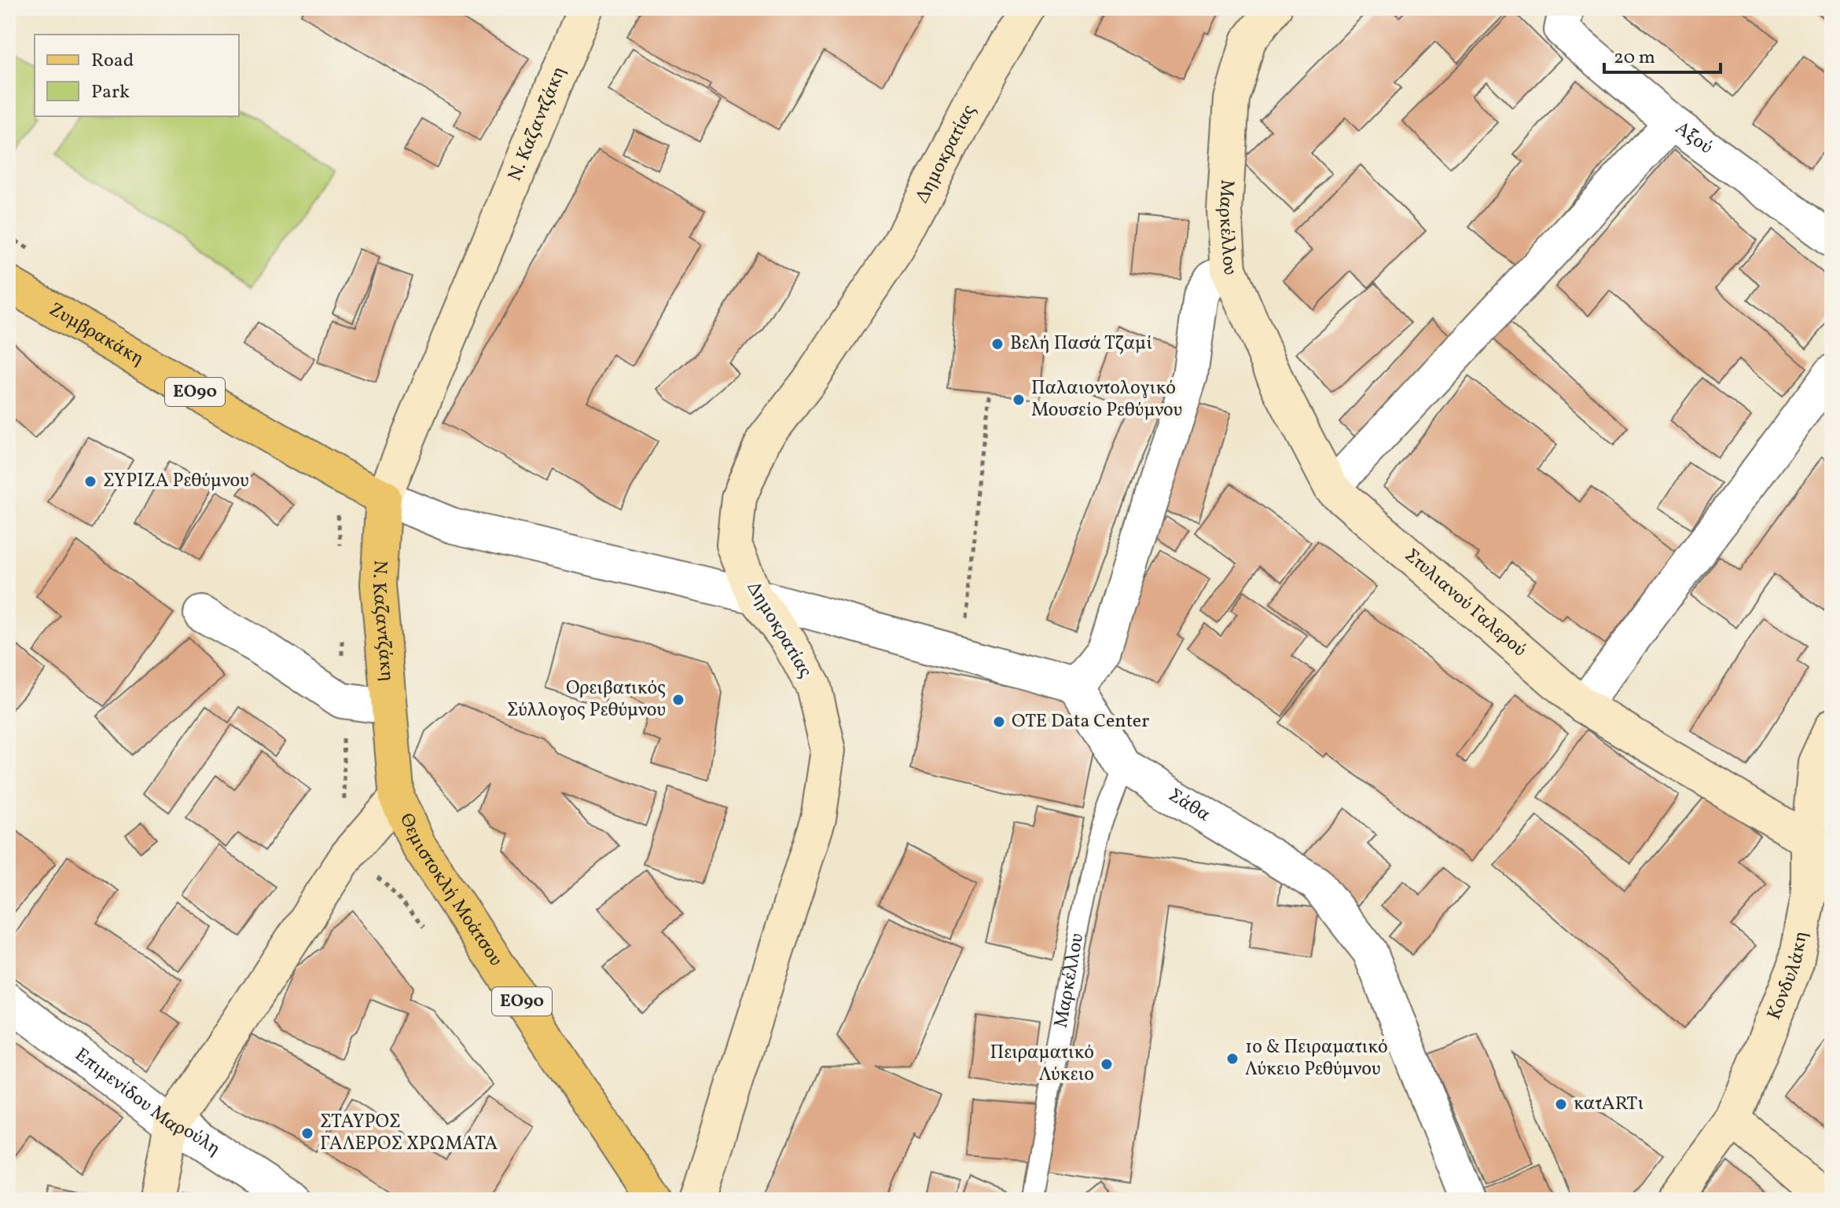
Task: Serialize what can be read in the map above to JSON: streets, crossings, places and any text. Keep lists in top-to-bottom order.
{
  "streets": {
    "main road": [
      "Ν. Καζαντζάκη",
      "Ζυμβρακάκη",
      "ΕΟ90",
      "Θεμιστοκλή Μοάτσου"
    ],
    "street": [
      "Αξού",
      "Δημοκρατίας",
      "Μαρκέλλου",
      "Στυλιανού Γαλερού",
      "Σάθα",
      "Κονδυλάκη",
      "Επιμενίδου Μαρούλη"
    ]
  },
  "crossings": [
    ["Ν. Καζαντζάκη", "Ζυμβρακάκη"],
    ["Ν. Καζαντζάκη", "Θεμιστοκλή Μοάτσου"],
    ["Μαρκέλλου", "Στυλιανού Γαλερού"],
    ["Μαρκέλλου", "Σάθα"],
    ["Στυλιανού Γαλερού", "Κονδυλάκη"]
  ],
  "places": [
    "Βελή Πασά Τζαμί",
    "Παλαιοντολογικό Μουσείο Ρεθύμνου",
    "ΣΥΡΙΖΑ Ρεθύμνου",
    "Ορειβατικός Σύλλογος Ρεθύμνου",
    "OTE Data Center",
    "1ο & Πειραματικό Λύκειο Ρεθύμνου",
    "Πειραματικό Λύκειο",
    "κατARTι",
    "ΣΤΑΥΡΟΣ ΓΑΛΕΡΟΣ ΧΡΩΜΑΤΑ"
  ],
  "legend": ["Road", "Park"],
  "scale_bar": "20 m"
}
